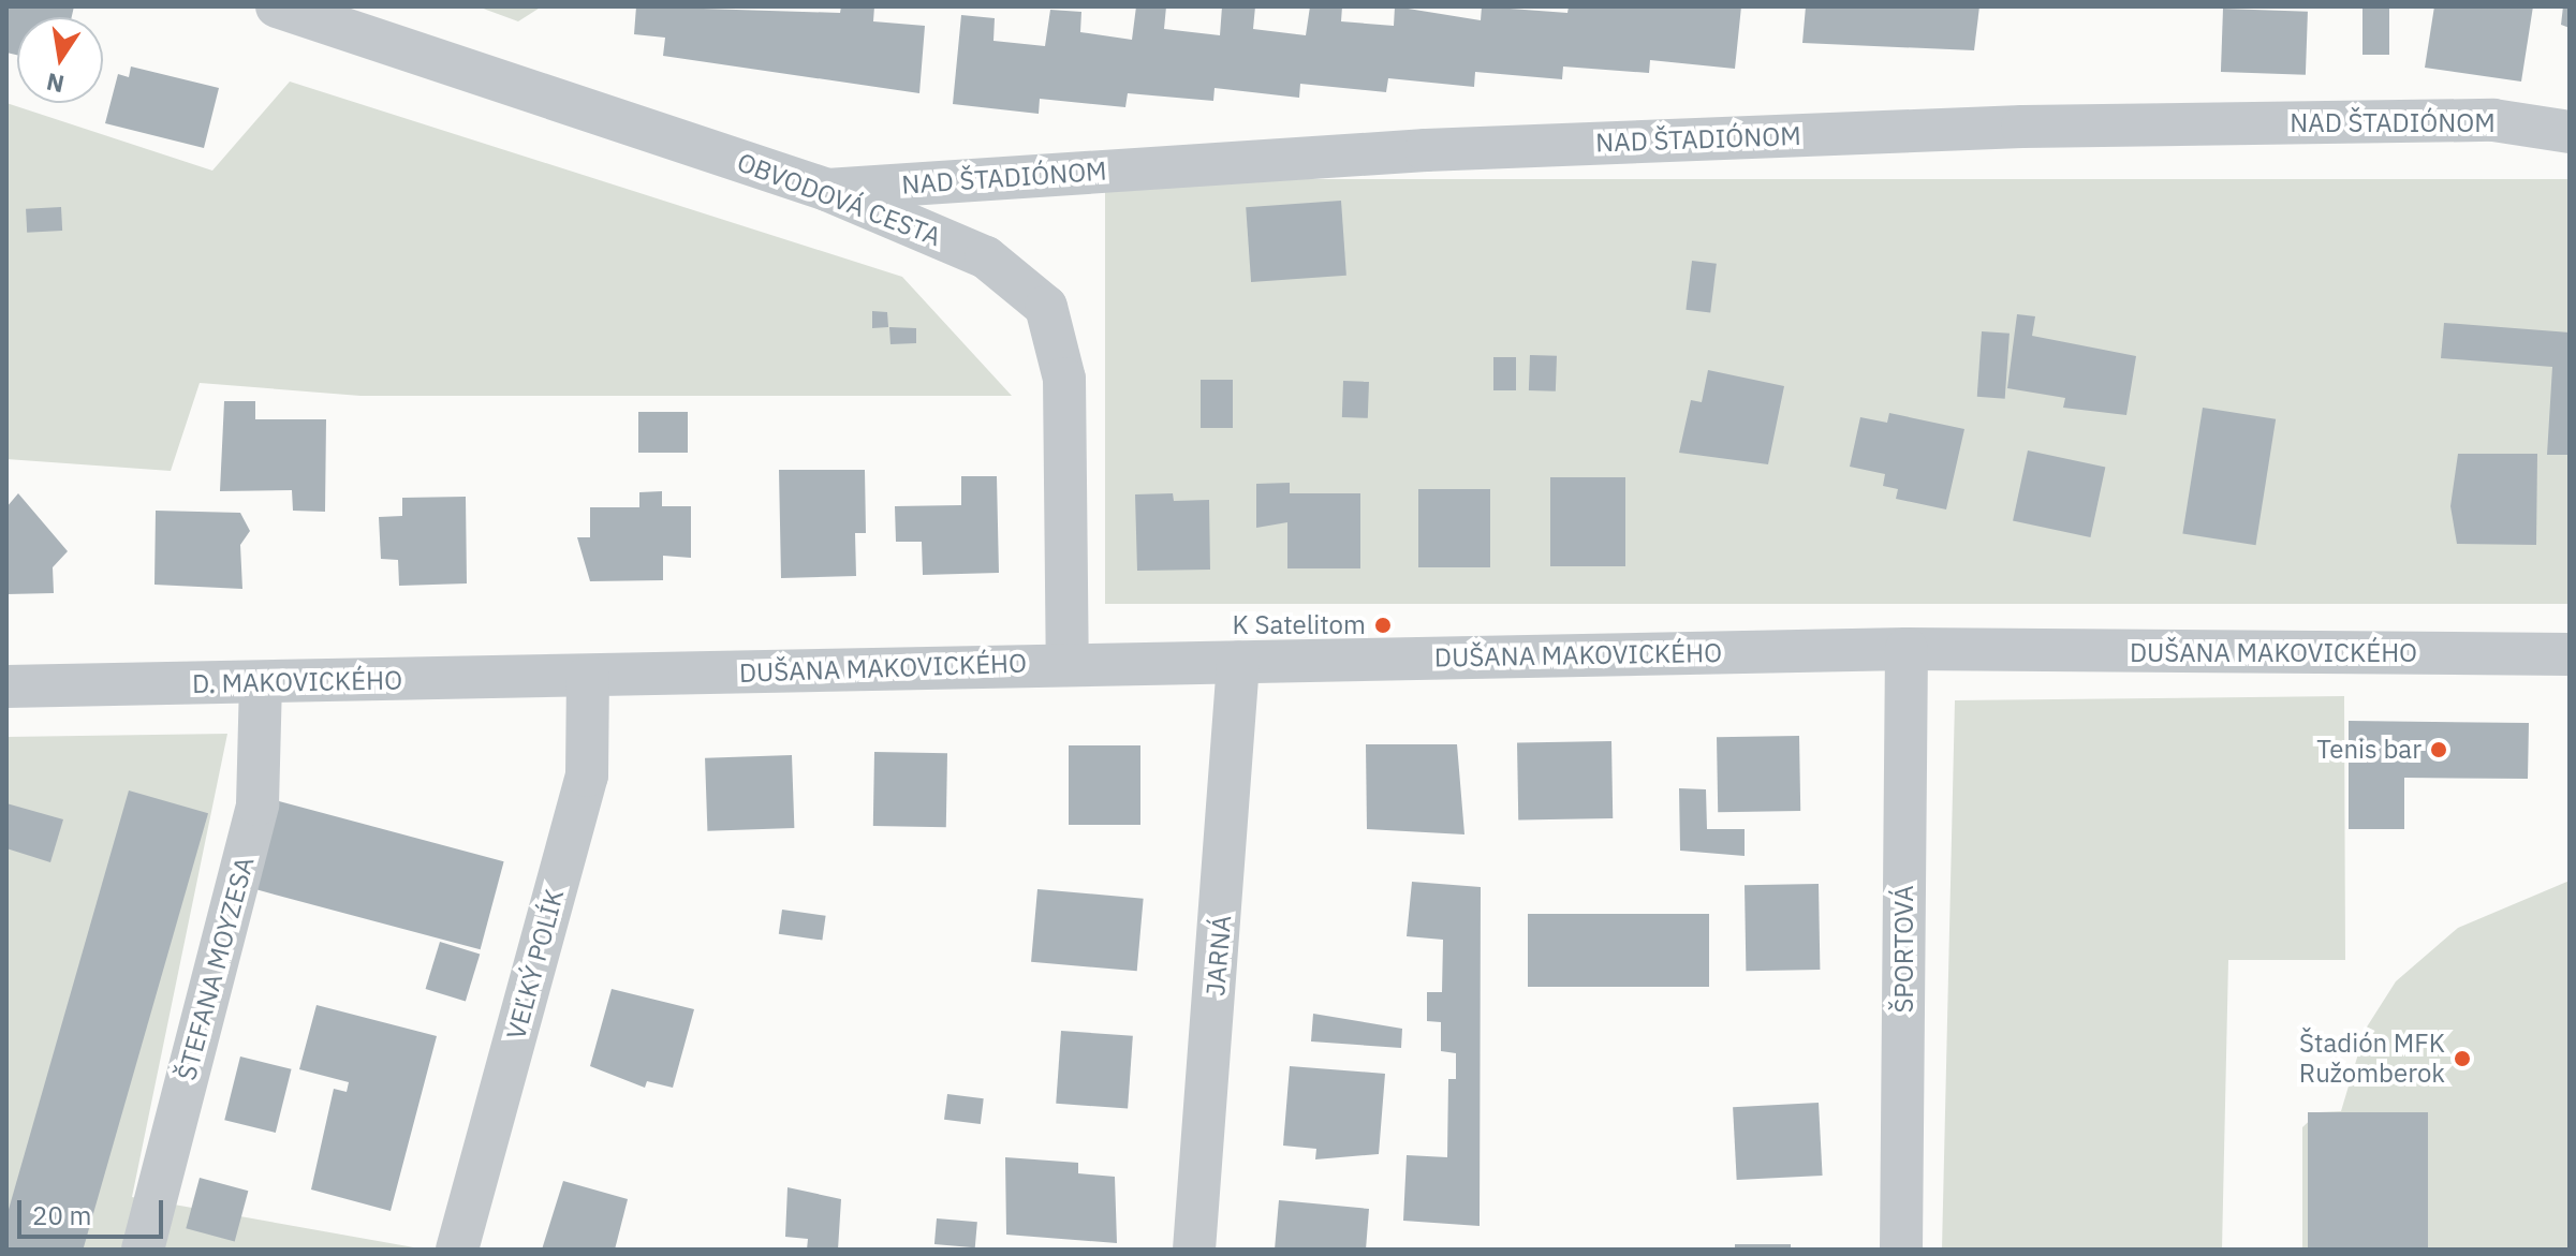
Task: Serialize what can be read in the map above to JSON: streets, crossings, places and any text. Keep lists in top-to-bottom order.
{
  "streets": {
    "street": [
      "NAD ŠTADIÓNOM",
      "OBVODOVÁ CESTA",
      "DUŠANA MAKOVICKÉHO",
      "D. MAKOVICKÉHO",
      "ŠPORTOVÁ",
      "JARNÁ",
      "VEĽKÝ POLÍK",
      "ŠTEFANA MOYZESA"
    ]
  },
  "crossings": [
    ["NAD ŠTADIÓNOM", "OBVODOVÁ CESTA"],
    ["OBVODOVÁ CESTA", "DUŠANA MAKOVICKÉHO"],
    ["DUŠANA MAKOVICKÉHO", "D. MAKOVICKÉHO"],
    ["DUŠANA MAKOVICKÉHO", "ŠPORTOVÁ"],
    ["DUŠANA MAKOVICKÉHO", "JARNÁ"],
    ["DUŠANA MAKOVICKÉHO", "VEĽKÝ POLÍK"],
    ["D. MAKOVICKÉHO", "VEĽKÝ POLÍK"],
    ["D. MAKOVICKÉHO", "ŠTEFANA MOYZESA"]
  ],
  "places": ["K Satelitom", "Tenis bar", "Štadión MFK Ružomberok"],
  "scale_bar": "20 m",
  "north": "bottom"
}
